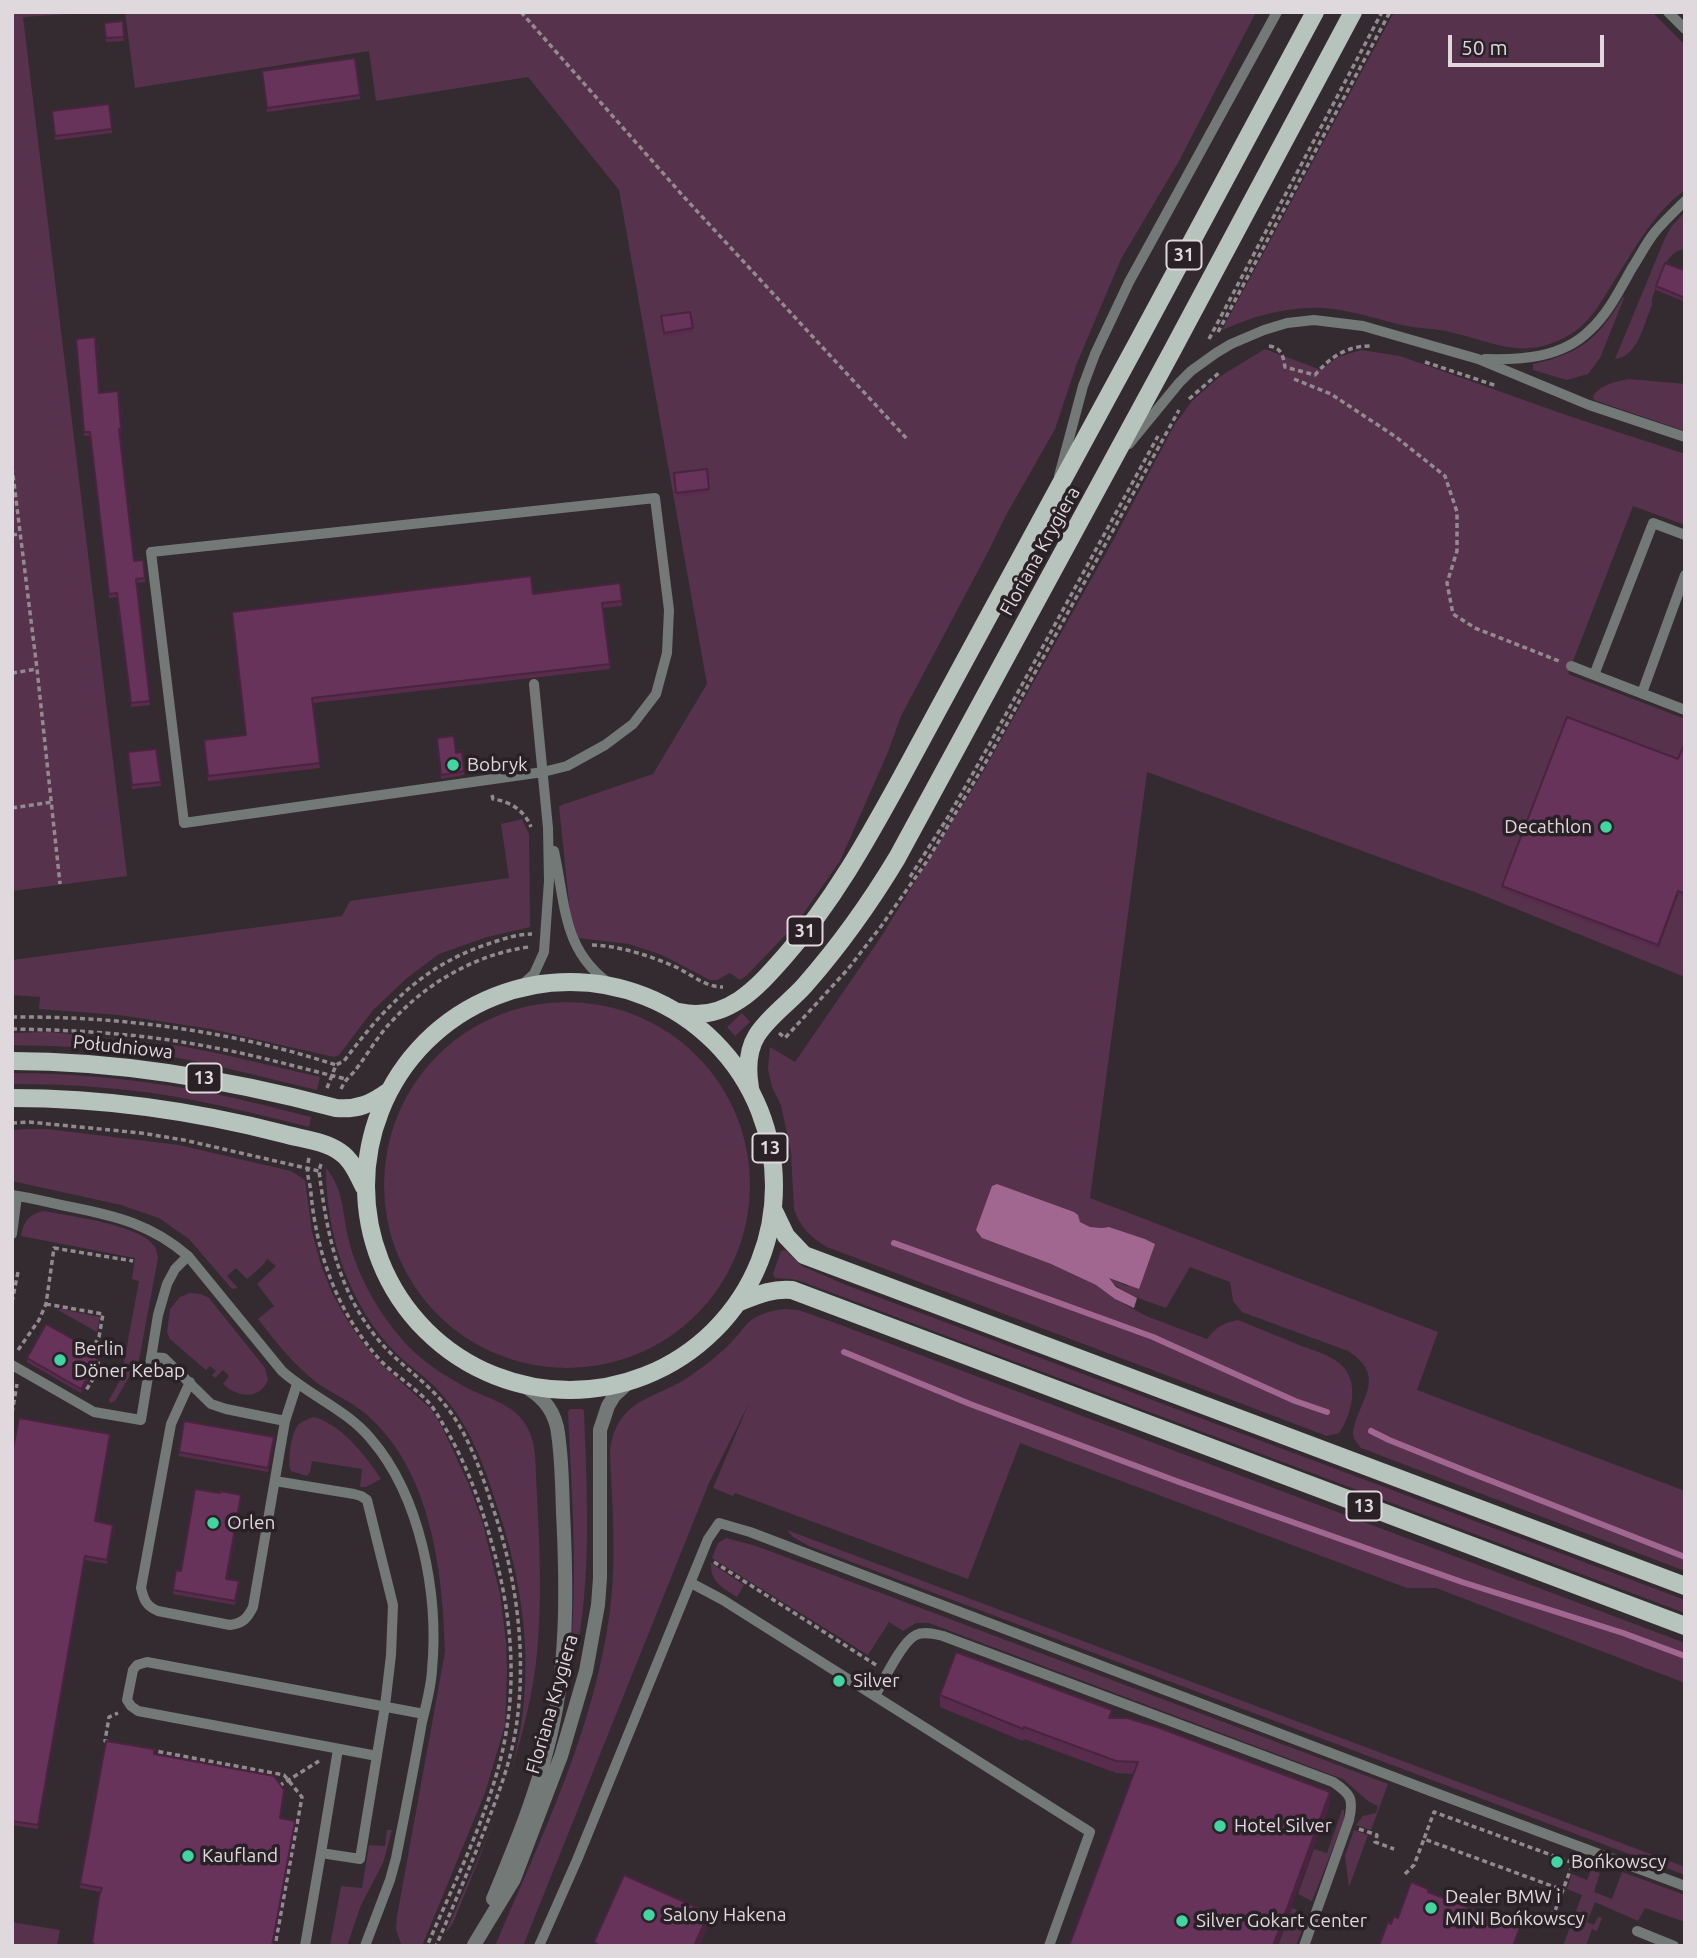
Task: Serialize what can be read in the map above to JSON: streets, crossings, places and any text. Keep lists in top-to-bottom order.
{
  "streets": {
    "main road": [
      "31",
      "Floriana Krygiera",
      "Południowa",
      "13"
    ]
  },
  "crossings": [
    ["Floriana Krygiera", "13"],
    ["Południowa", "13"]
  ],
  "places": [
    "Bobryk",
    "Decathlon",
    "Berlin Döner Kebap",
    "Orlen",
    "Silver",
    "Hotel Silver",
    "Kaufland",
    "Bońkowscy",
    "Dealer BMW i MINI Bońkowscy",
    "Salony Hakena",
    "Silver Gokart Center"
  ],
  "scale_bar": "50 m"
}
